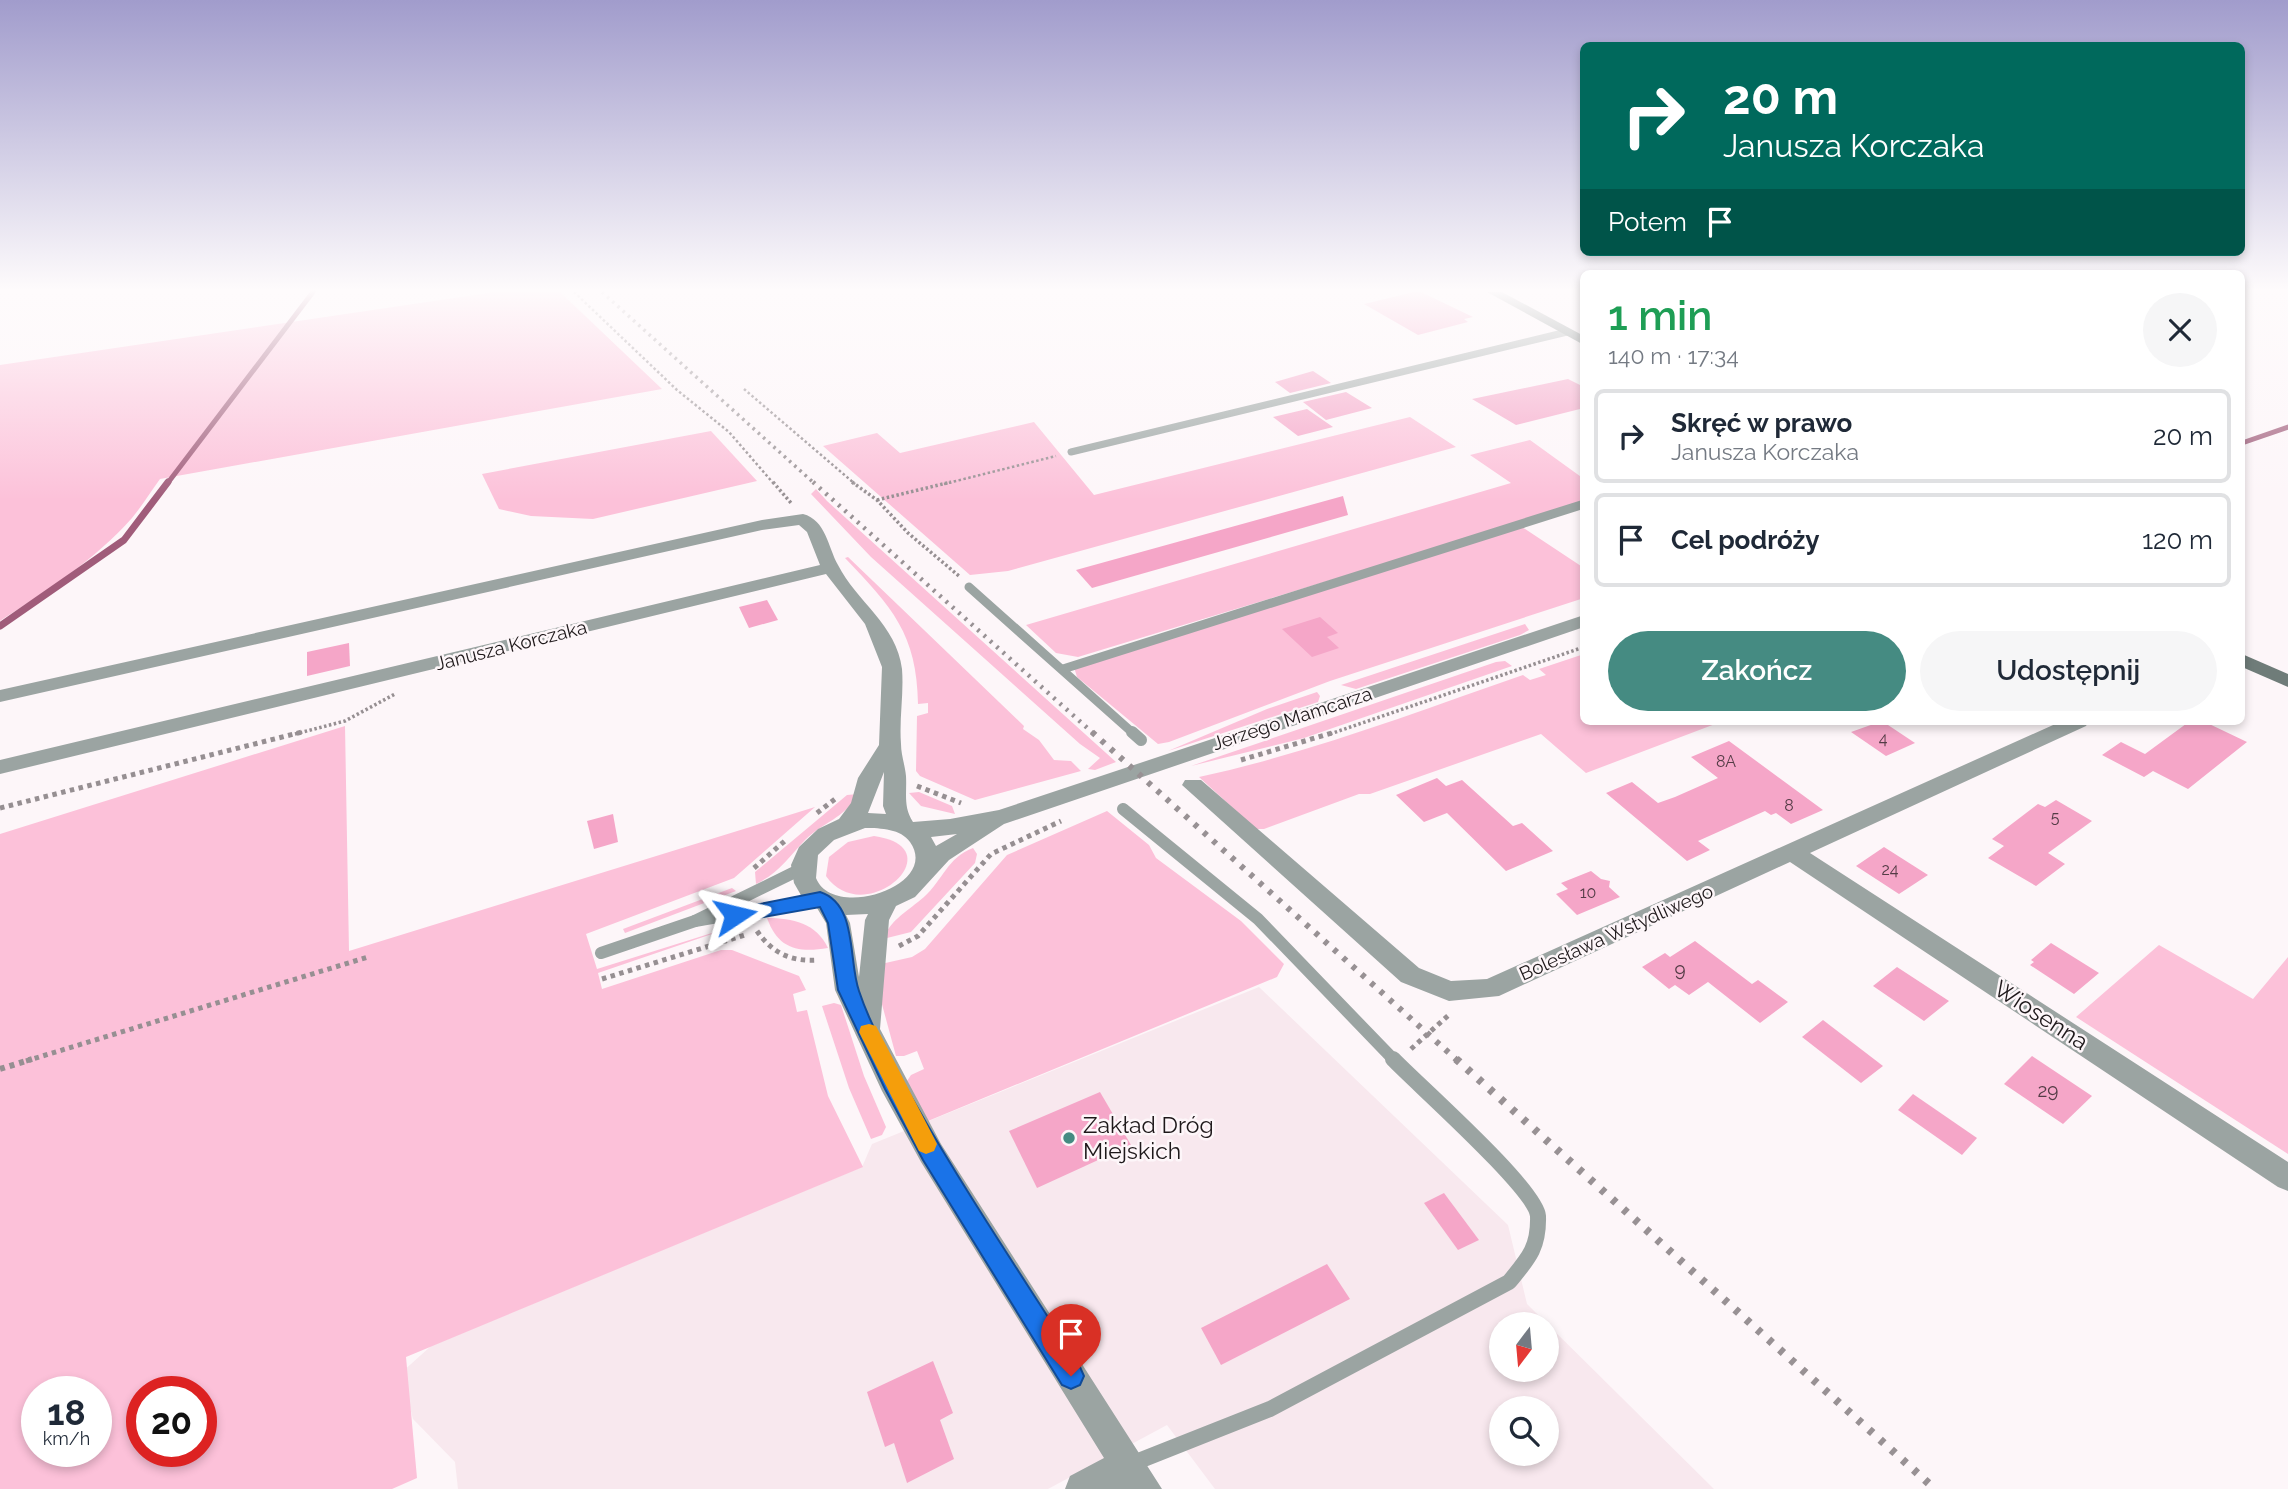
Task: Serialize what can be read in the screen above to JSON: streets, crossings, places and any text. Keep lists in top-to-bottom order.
{
  "streets": {
    "street": [
      "Janusza Korczaka",
      "Jerzego Mamcarza",
      "Bolesława Wstydliwego",
      "Wiosenna"
    ]
  },
  "crossings": [
    ["Bolesława Wstydliwego", "Wiosenna"]
  ],
  "places": ["Zakład Dróg Miejskich"],
  "house_numbers": [
    "4",
    "8A",
    "8",
    "5",
    "24",
    "10",
    "9",
    "29"
  ],
  "north": "bottom",
  "page": {
    "turn": ["20 m", "Janusza Korczaka"],
    "then": "Potem",
    "heading": ["1 min", "140 m · 17:34"],
    "list": [
      {
        "name": "Skręć w prawo",
        "note": "Janusza Korczaka",
        "value": "20 m"
      },
      {
        "name": "Cel podróży",
        "value": "120 m"
      }
    ],
    "buttons": ["Zakończ", "Udostępnij"],
    "speed": "18 km/h",
    "limit": "20"
  }
}
